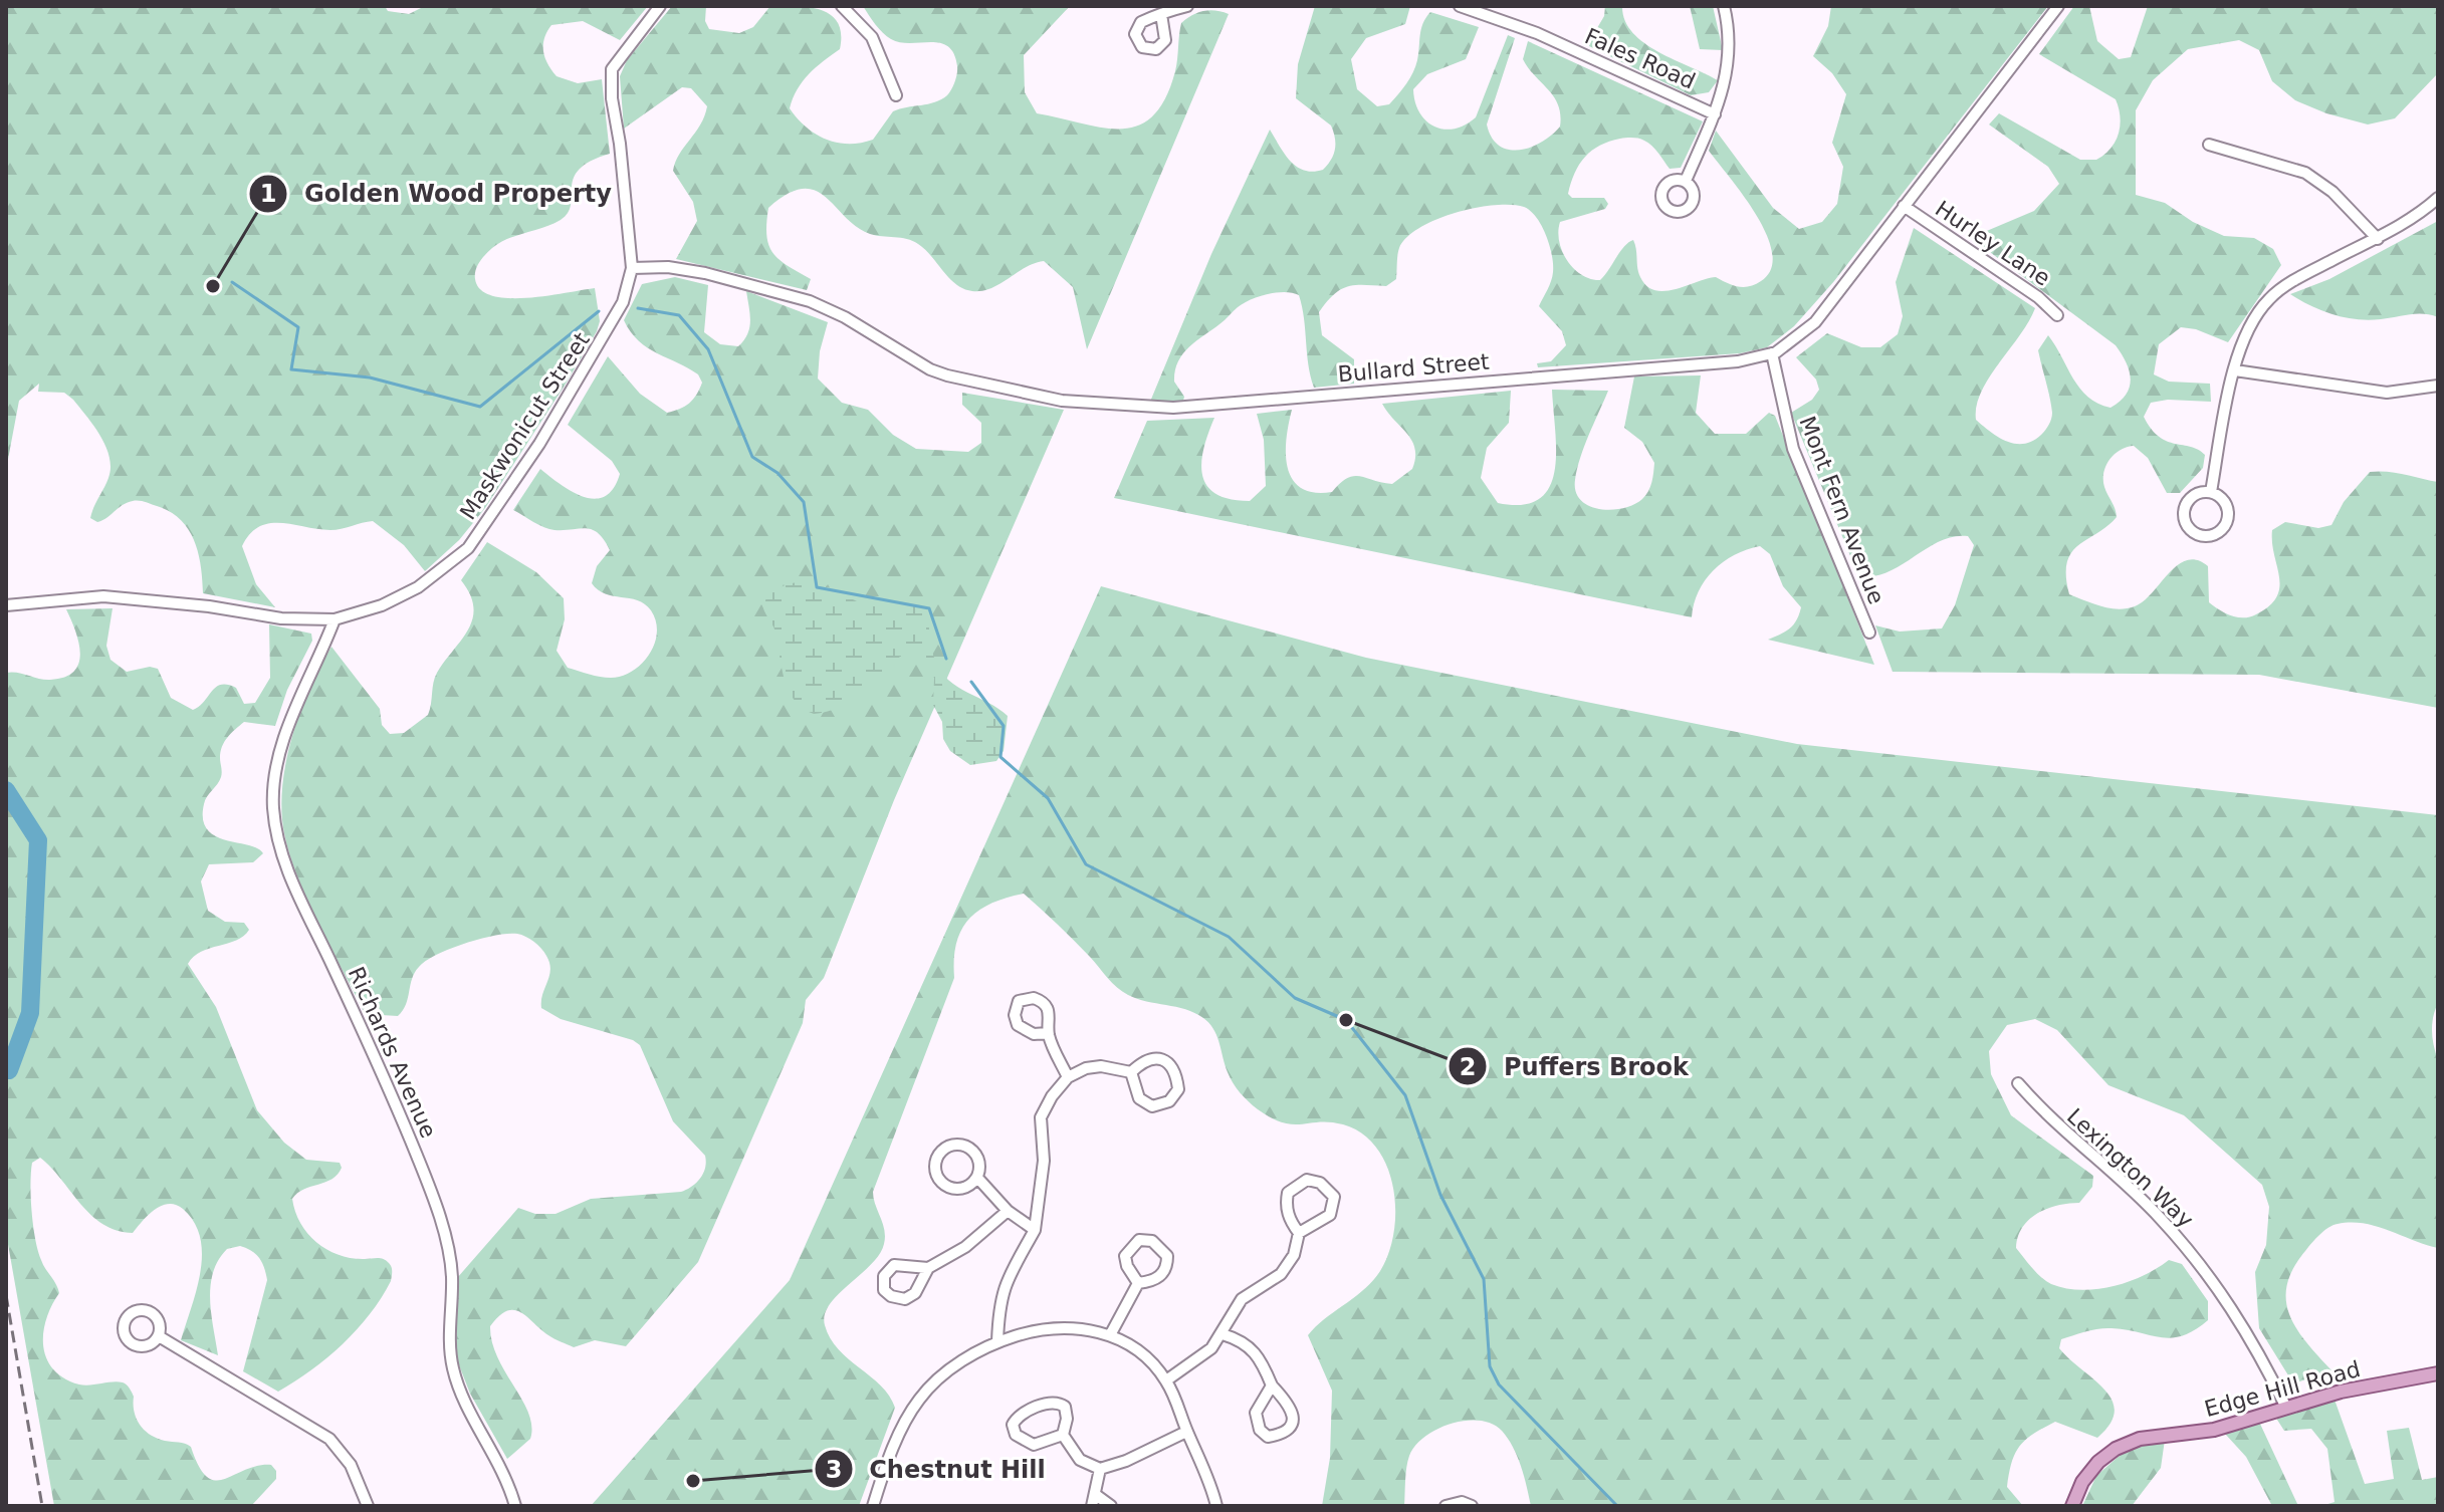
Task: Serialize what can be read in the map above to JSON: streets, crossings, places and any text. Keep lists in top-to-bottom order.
{
  "streets": {
    "main road": ["Edge Hill Road"],
    "street": [
      "Fales Road",
      "Hurley Lane",
      "Bullard Street",
      "Maskwonicut Street",
      "Mont Fern Avenue",
      "Richards Avenue",
      "Lexington Way"
    ]
  },
  "crossings": [
    ["Hurley Lane", "Bullard Street"],
    ["Bullard Street", "Maskwonicut Street"],
    ["Bullard Street", "Mont Fern Avenue"],
    ["Maskwonicut Street", "Richards Avenue"],
    ["Lexington Way", "Edge Hill Road"]
  ],
  "places": ["Golden Wood Property", "Puffers Brook", "Chestnut Hill"]
}
